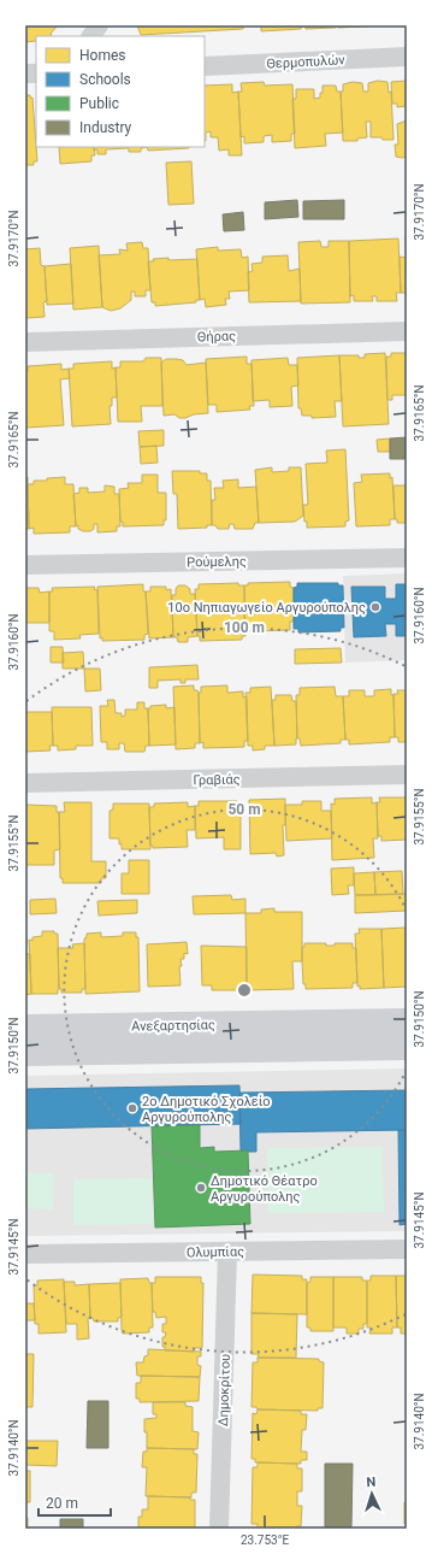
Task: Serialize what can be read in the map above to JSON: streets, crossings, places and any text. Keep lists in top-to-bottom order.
{
  "streets": {
    "main road": ["Ανεξαρτησίας"],
    "street": [
      "Θερμοπυλών",
      "Θήρας",
      "Ρούμελης",
      "Γραβιάς",
      "Ολυμπίας",
      "Δημοκρίτου"
    ]
  },
  "crossings": [
    ["Ολυμπίας", "Δημοκρίτου"]
  ],
  "places": ["10ο Νηπιαγωγείο Αργυρούπολης", "2ο Δημοτικό Σχολείο Αργυρούπολης", "Δημοτικό Θέατρο Αργυρούπολης"],
  "legend": [
    "Homes",
    "Schools",
    "Public",
    "Industry"
  ],
  "scale_bar": "20 m",
  "north": "top",
  "coordinates": [
    "37.9170°N",
    "37.9165°N",
    "37.9160°N",
    "37.9155°N",
    "37.9150°N",
    "37.9145°N",
    "37.9140°N",
    "23.753°E"
  ],
  "rings": ["100 m", "50 m"]
}
